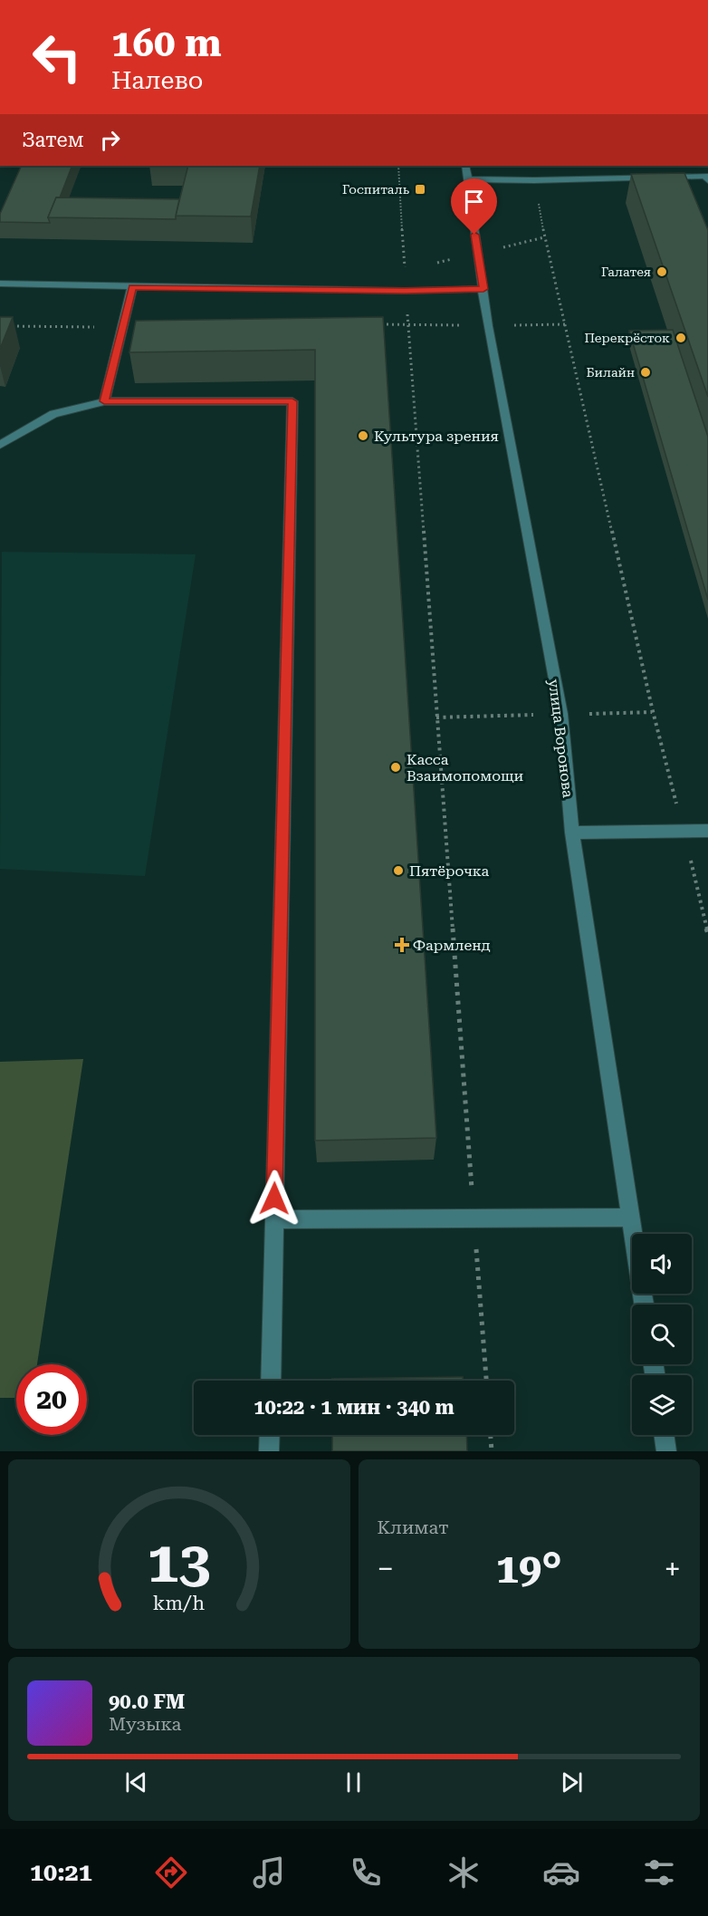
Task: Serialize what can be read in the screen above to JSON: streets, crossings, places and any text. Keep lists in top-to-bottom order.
{
  "streets": {
    "street": ["улица Воронова"]
  },
  "places": {
    "transit": ["Госпиталь"],
    "other": [
      "Галатея",
      "Перекрёсток",
      "Билайн",
      "Культура зрения",
      "Касса Взаимопомощи",
      "Пятёрочка"
    ],
    "health": ["Фармленд"]
  },
  "page": {
    "turn": ["160 m", "Налево"],
    "then": "Затем",
    "limit": "20",
    "trip": "10:22 · 1 мин · 340 m",
    "tile": "Климат",
    "heat": ["−", "19°", "+"],
    "song": ["90.0 FM", "Музыка"],
    "tabs": "10:21",
    "gauge": ["13", "km/h"]
  }
}
